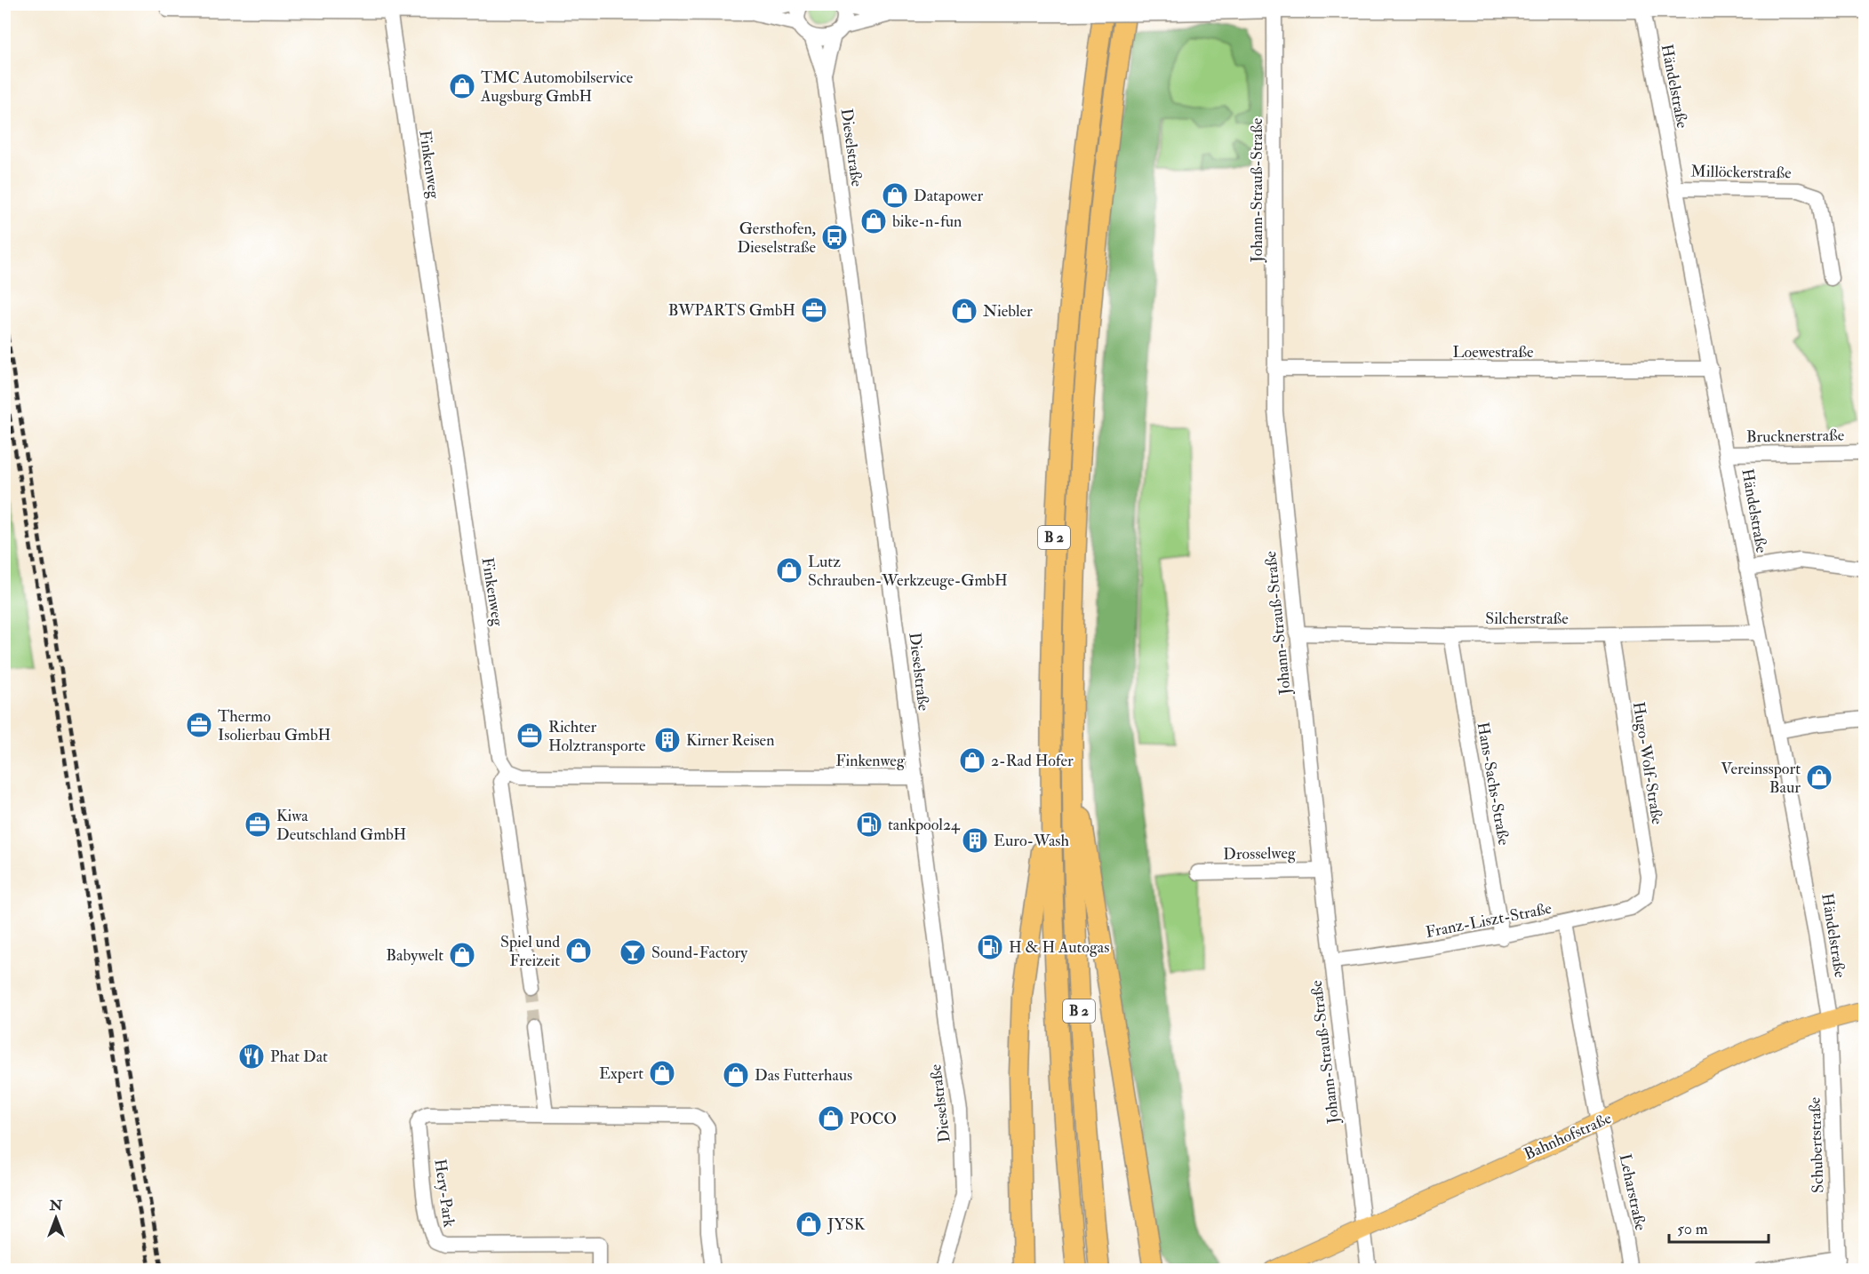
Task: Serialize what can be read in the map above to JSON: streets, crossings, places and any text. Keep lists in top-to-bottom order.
{
  "streets": {
    "highway": ["B 2"],
    "main road": ["Bahnhofstraße"],
    "street": [
      "Händelstraße",
      "Dieselstraße",
      "Finkenweg",
      "Millöckerstraße",
      "Johann-Strauß-Straße",
      "Loewestraße",
      "Brucknerstraße",
      "Silcherstraße",
      "Hugo-Wolf-Straße",
      "Hans-Sachs-Straße",
      "Drosselweg",
      "Franz-Liszt-Straße",
      "Schubertstraße",
      "Leharstraße",
      "Hery-Park"
    ]
  },
  "crossings": [
    ["Händelstraße", "Millöckerstraße"],
    ["Händelstraße", "Loewestraße"],
    ["Händelstraße", "Brucknerstraße"],
    ["Händelstraße", "Silcherstraße"],
    ["Händelstraße", "Bahnhofstraße"],
    ["Händelstraße", "Schubertstraße"],
    ["Dieselstraße", "Finkenweg"],
    ["Johann-Strauß-Straße", "Loewestraße"],
    ["Johann-Strauß-Straße", "Silcherstraße"],
    ["Johann-Strauß-Straße", "Drosselweg"],
    ["Johann-Strauß-Straße", "Franz-Liszt-Straße"],
    ["Johann-Strauß-Straße", "Bahnhofstraße"],
    ["Silcherstraße", "Hugo-Wolf-Straße"],
    ["Silcherstraße", "Hans-Sachs-Straße"],
    ["Hugo-Wolf-Straße", "Franz-Liszt-Straße"],
    ["Hans-Sachs-Straße", "Franz-Liszt-Straße"],
    ["Franz-Liszt-Straße", "Leharstraße"],
    ["Bahnhofstraße", "Schubertstraße"],
    ["Bahnhofstraße", "Leharstraße"]
  ],
  "places": {
    "shop": [
      "TMC Automobilservice Augsburg GmbH",
      "Datapower",
      "bike-n-fun",
      "Niebler",
      "Lutz Schrauben-Werkzeuge-GmbH",
      "2-Rad Hofer",
      "Vereinssport Baur",
      "Spiel und Freizeit",
      "Babywelt",
      "Expert",
      "Das Futterhaus",
      "POCO",
      "JYSK"
    ],
    "bus stop": ["Gersthofen, Dieselstraße"],
    "office": [
      "BWPARTS GmbH",
      "Thermo Isolierbau GmbH",
      "Richter Holztransporte",
      "Kiwa Deutschland GmbH"
    ],
    "building": ["Kirner Reisen", "Euro-Wash"],
    "fuel station": ["tankpool24", "H & H Autogas"],
    "bar": ["Sound-Factory"],
    "restaurant": ["Phat Dat"]
  },
  "scale_bar": "50 m",
  "north": "top"
}
